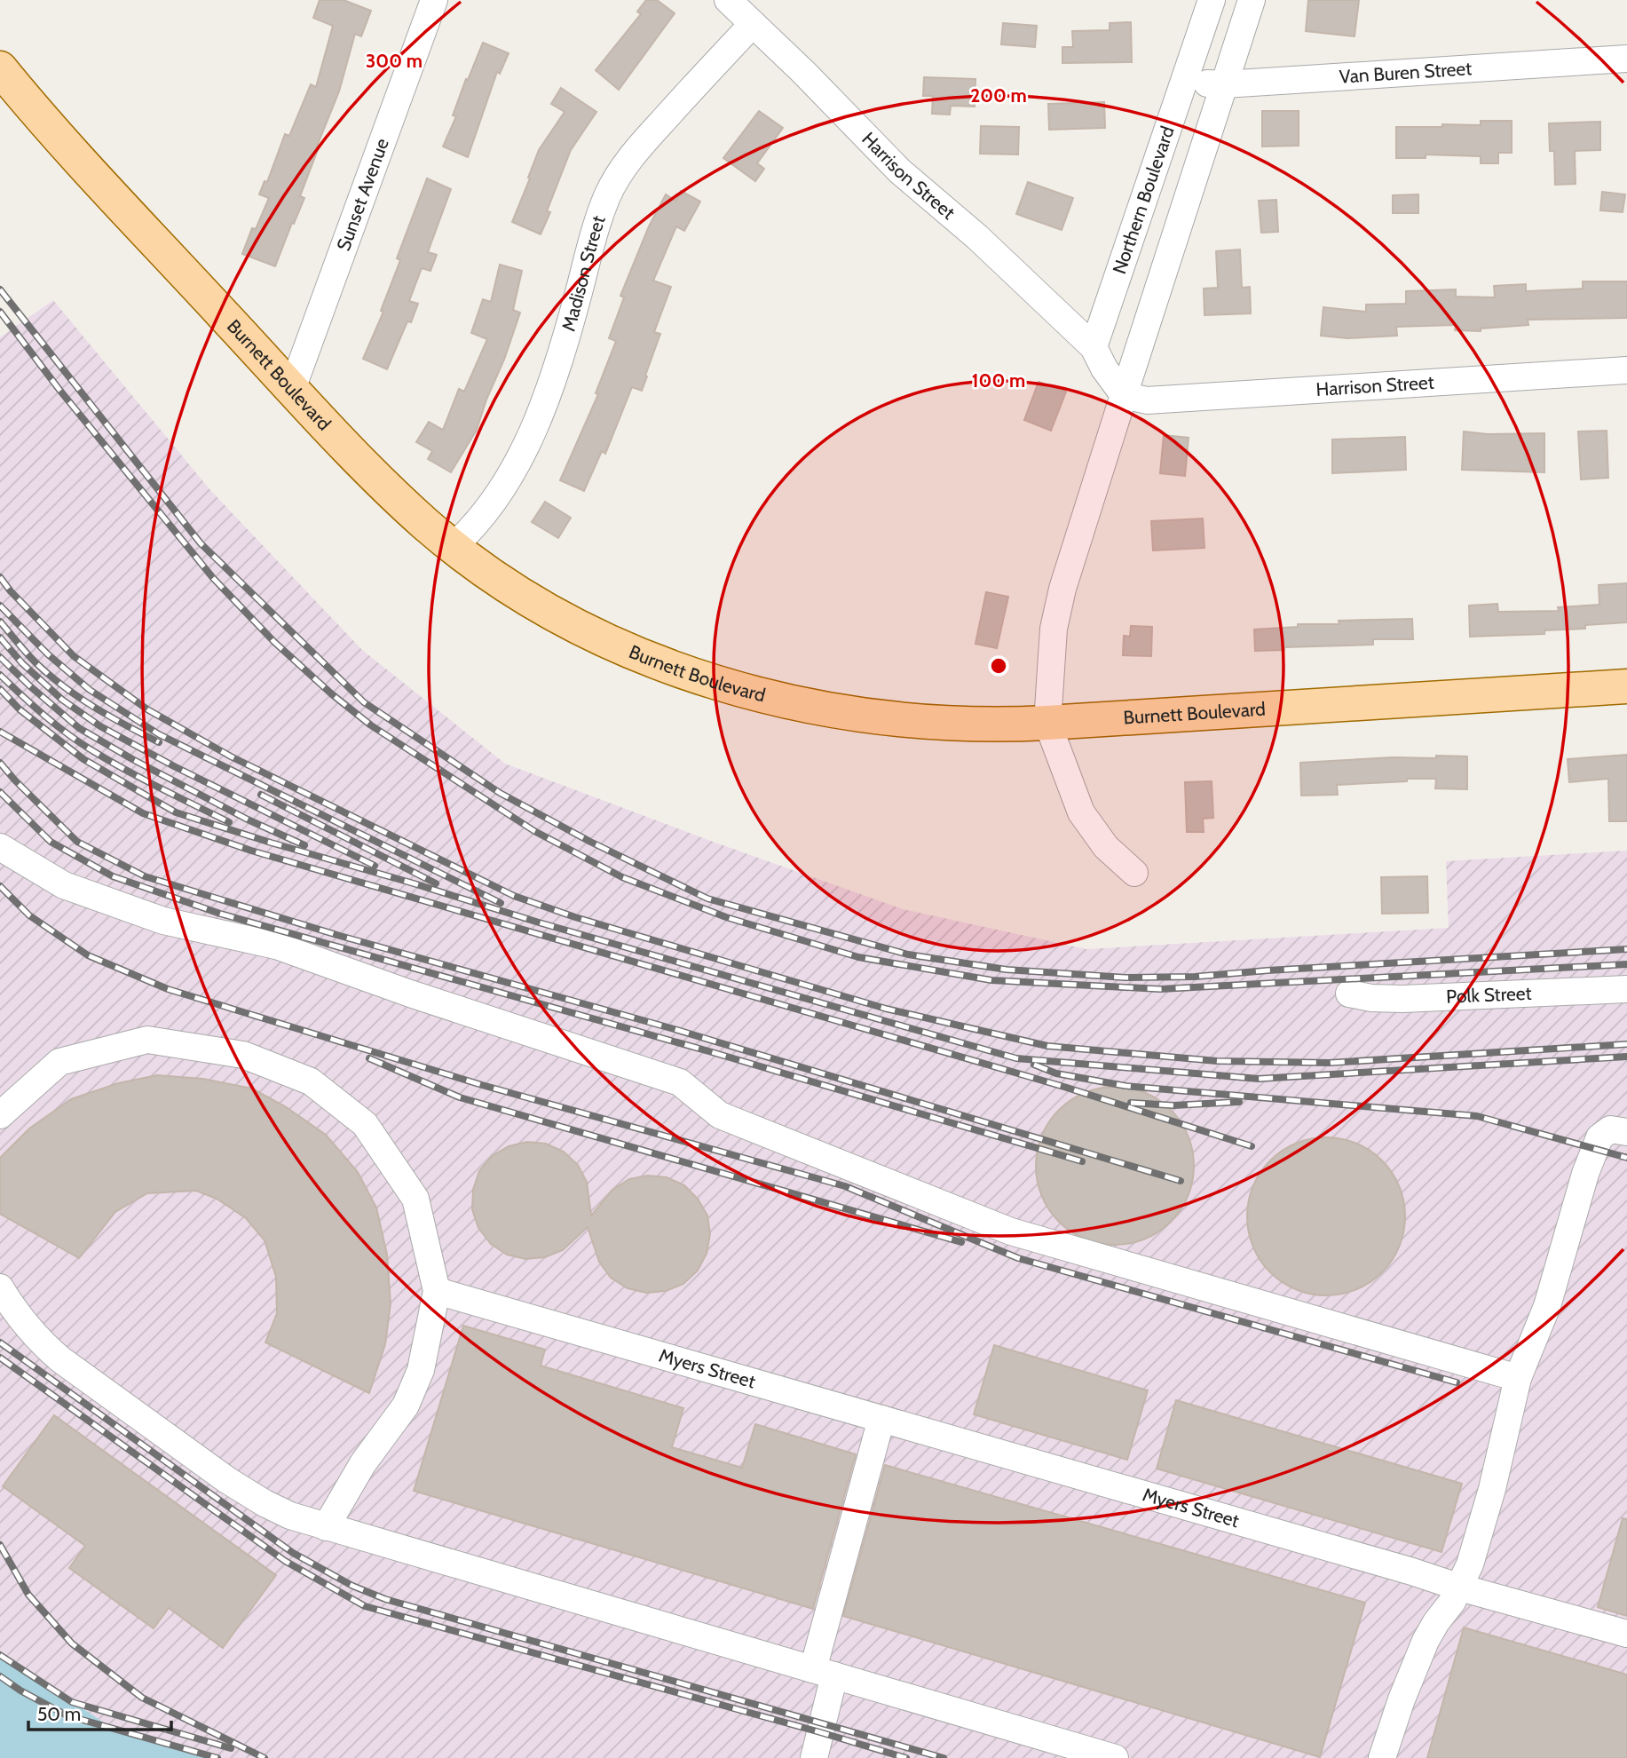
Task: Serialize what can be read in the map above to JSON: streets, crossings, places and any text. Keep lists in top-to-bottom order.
{
  "streets": {
    "main road": ["Burnett Boulevard"],
    "street": [
      "Van Buren Street",
      "Harrison Street",
      "Sunset Avenue",
      "Northern Boulevard",
      "Madison Street",
      "Polk Street",
      "Myers Street"
    ]
  },
  "crossings": [
    ["Van Buren Street", "Northern Boulevard"],
    ["Harrison Street", "Northern Boulevard"],
    ["Harrison Street", "Madison Street"],
    ["Sunset Avenue", "Burnett Boulevard"],
    ["Northern Boulevard", "Burnett Boulevard"],
    ["Madison Street", "Burnett Boulevard"]
  ],
  "scale_bar": "50 m",
  "rings": ["300 m", "200 m", "100 m"]
}
